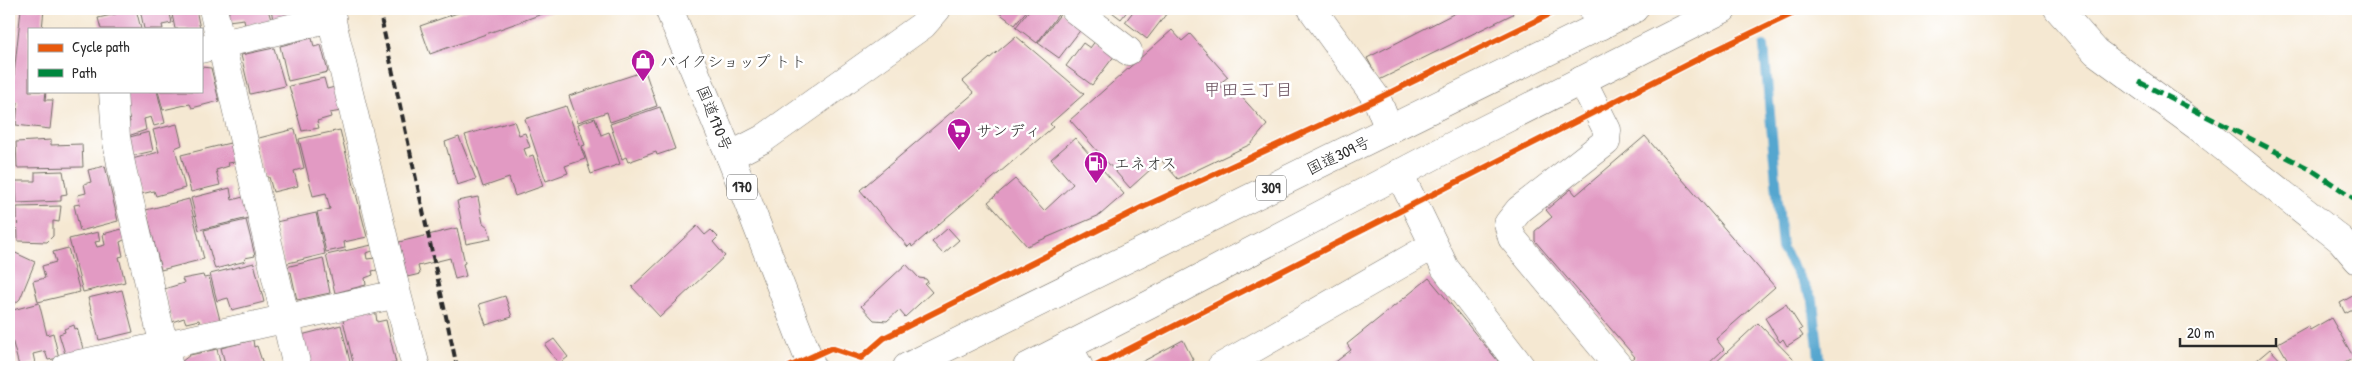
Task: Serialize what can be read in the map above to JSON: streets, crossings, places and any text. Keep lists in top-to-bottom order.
{
  "streets": {
    "main road": [
      "国道170号",
      "国道309号",
      "170",
      "309"
    ]
  },
  "districts": ["甲田三丁目"],
  "places": {
    "shop": ["バイクショップ トト"],
    "supermarket": ["サンディ"],
    "fuel station": ["エネオス"]
  },
  "legend": ["Cycle path", "Path"],
  "scale_bar": "20 m"
}
